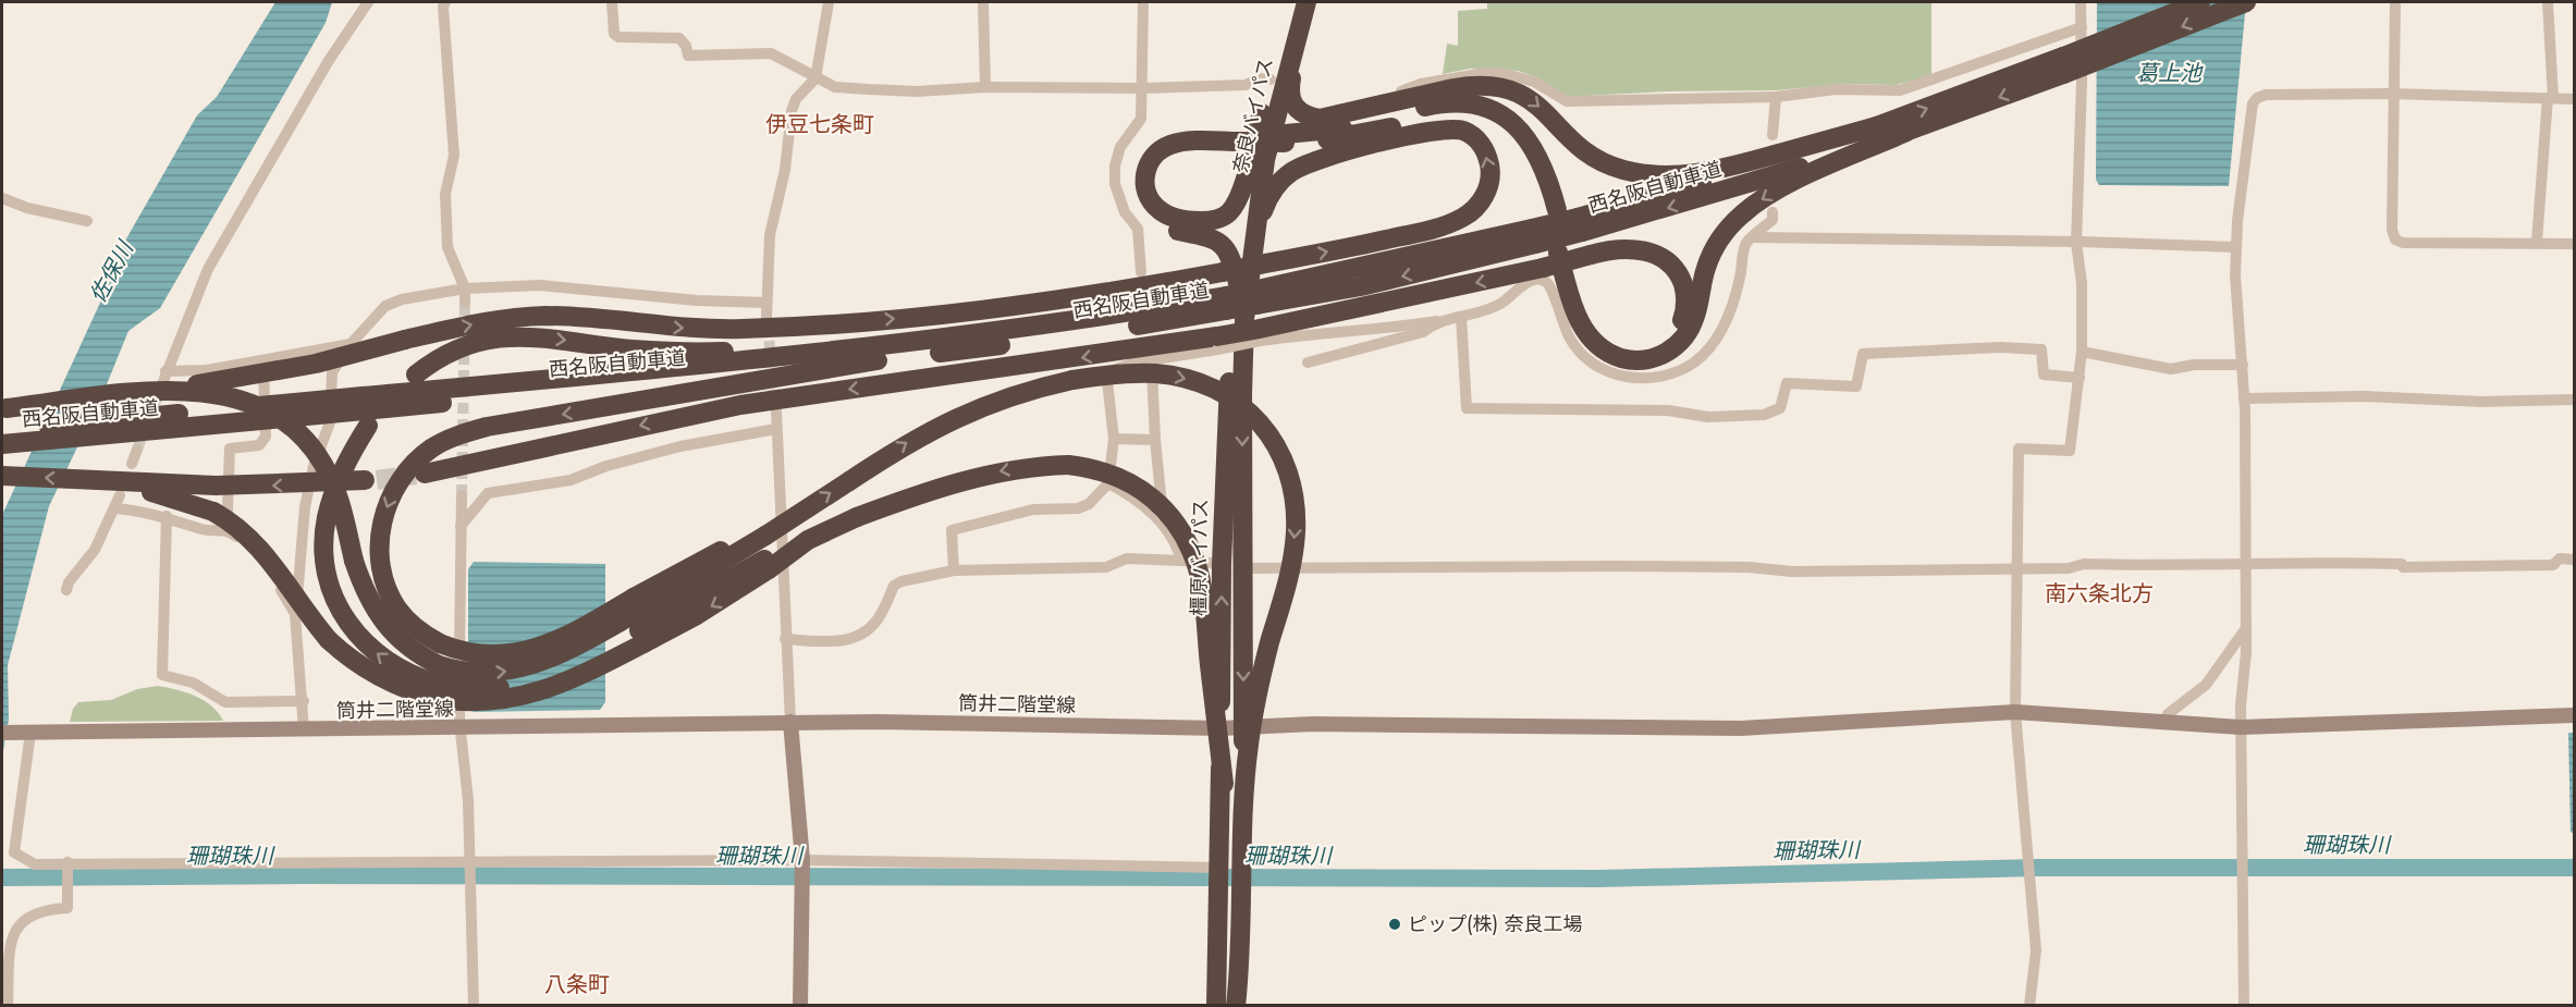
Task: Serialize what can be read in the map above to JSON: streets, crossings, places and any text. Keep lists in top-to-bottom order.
{
  "streets": {
    "highway": ["奈良バイパス", "西名阪自動車道", "橿原バイパス"],
    "main road": ["筒井二階堂線"]
  },
  "crossings": [
    ["奈良バイパス", "橿原バイパス"],
    ["西名阪自動車道", "橿原バイパス"],
    ["橿原バイパス", "筒井二階堂線"]
  ],
  "districts": ["伊豆七条町", "南六条北方", "八条町"],
  "water": ["葛上池", "佐保川", "珊瑚珠川"],
  "places": ["ピップ(株) 奈良工場"]
}
